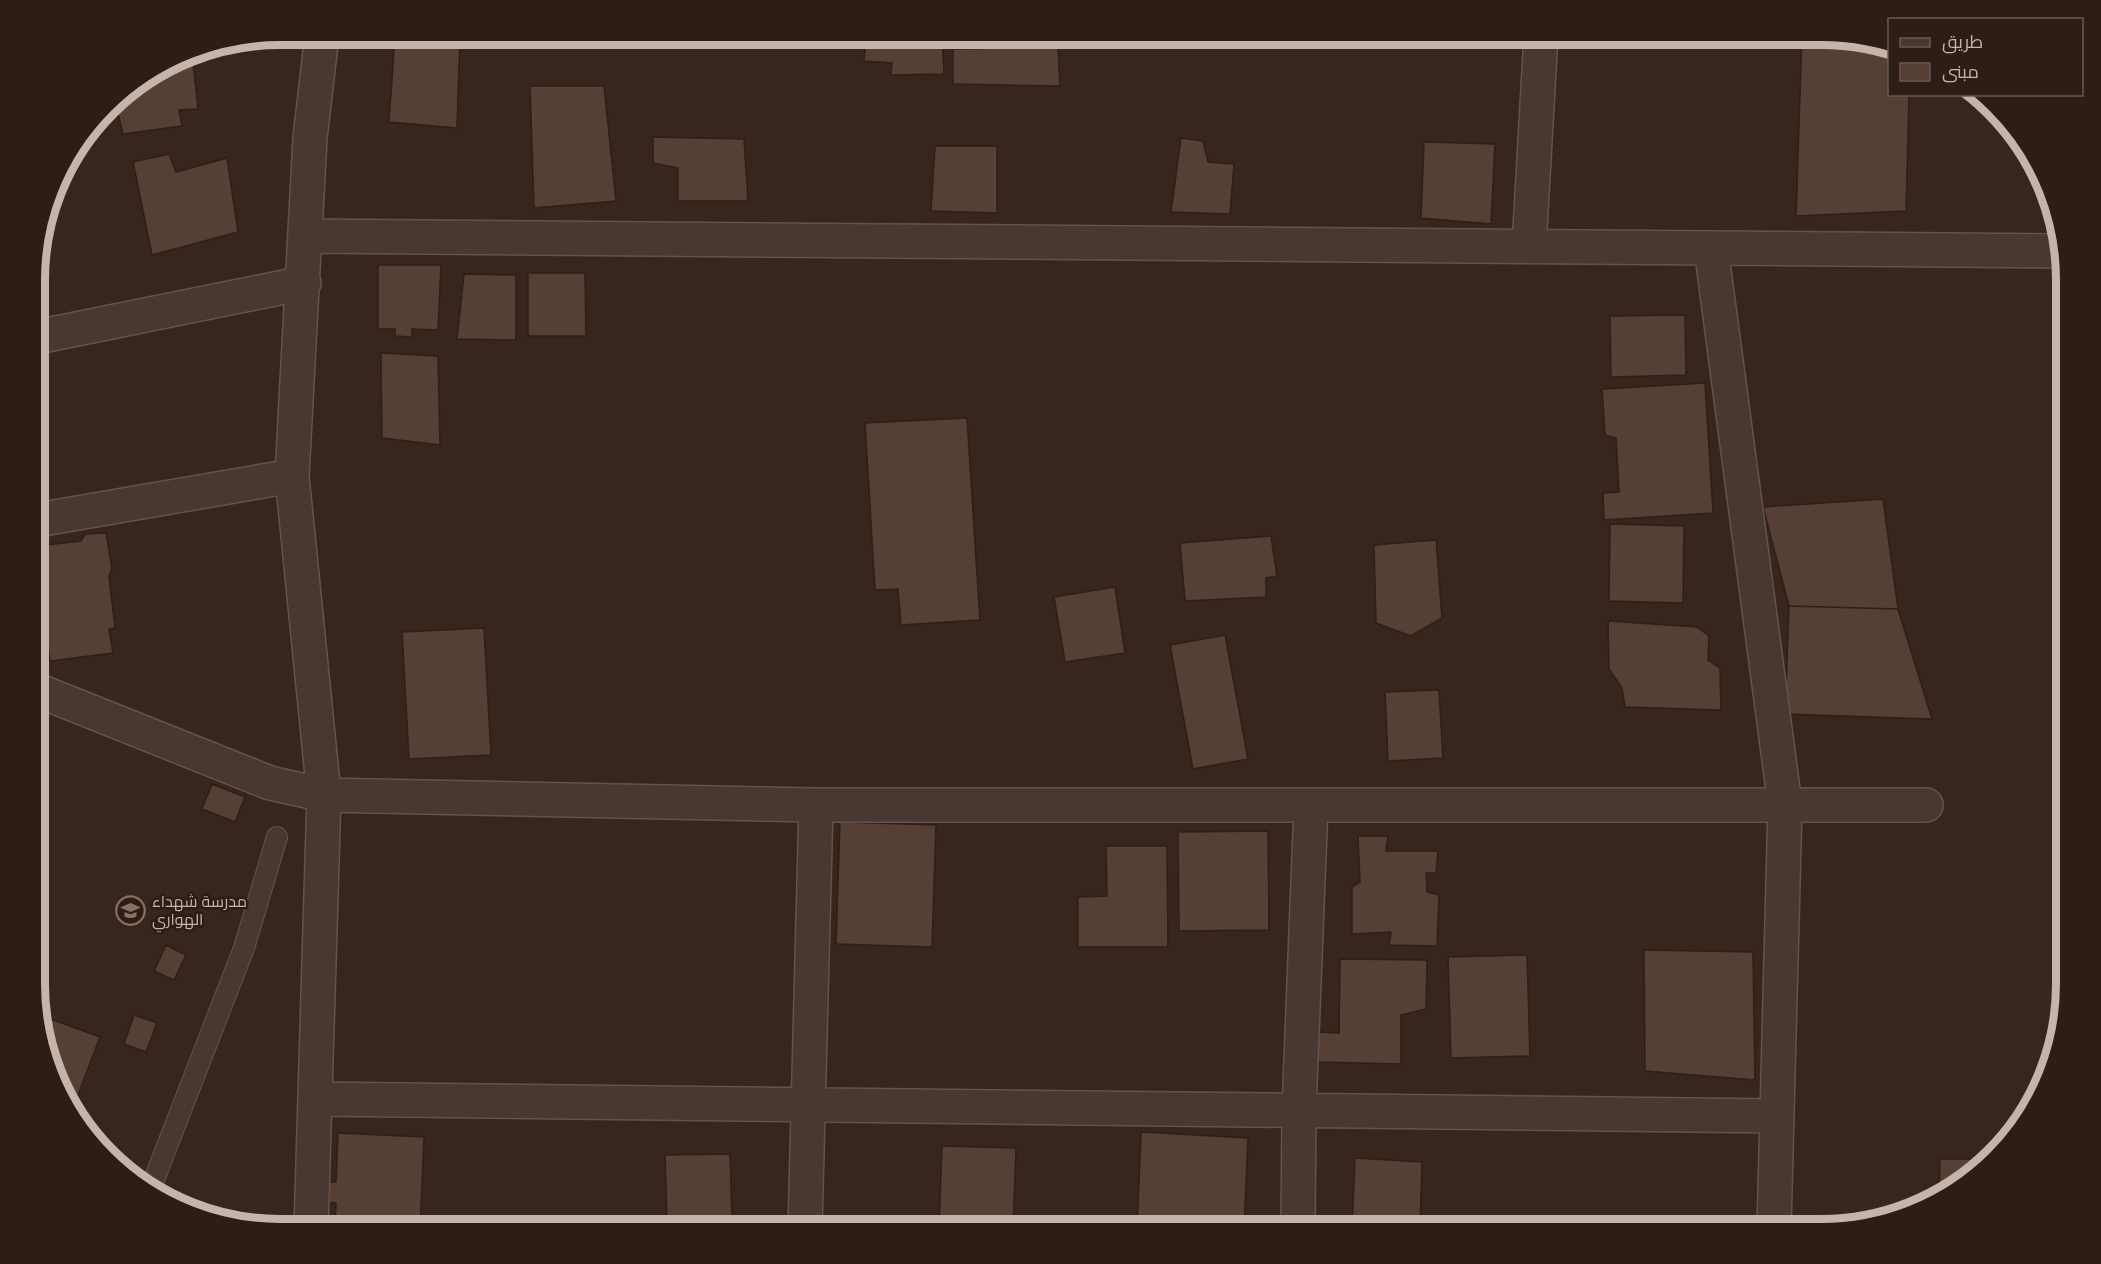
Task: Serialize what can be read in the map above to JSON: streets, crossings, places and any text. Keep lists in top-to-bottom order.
{
  "places": {
    "school or university": ["مدرسة شهداء الهواري"]
  },
  "legend": ["طريق", "مبنى"]
}
